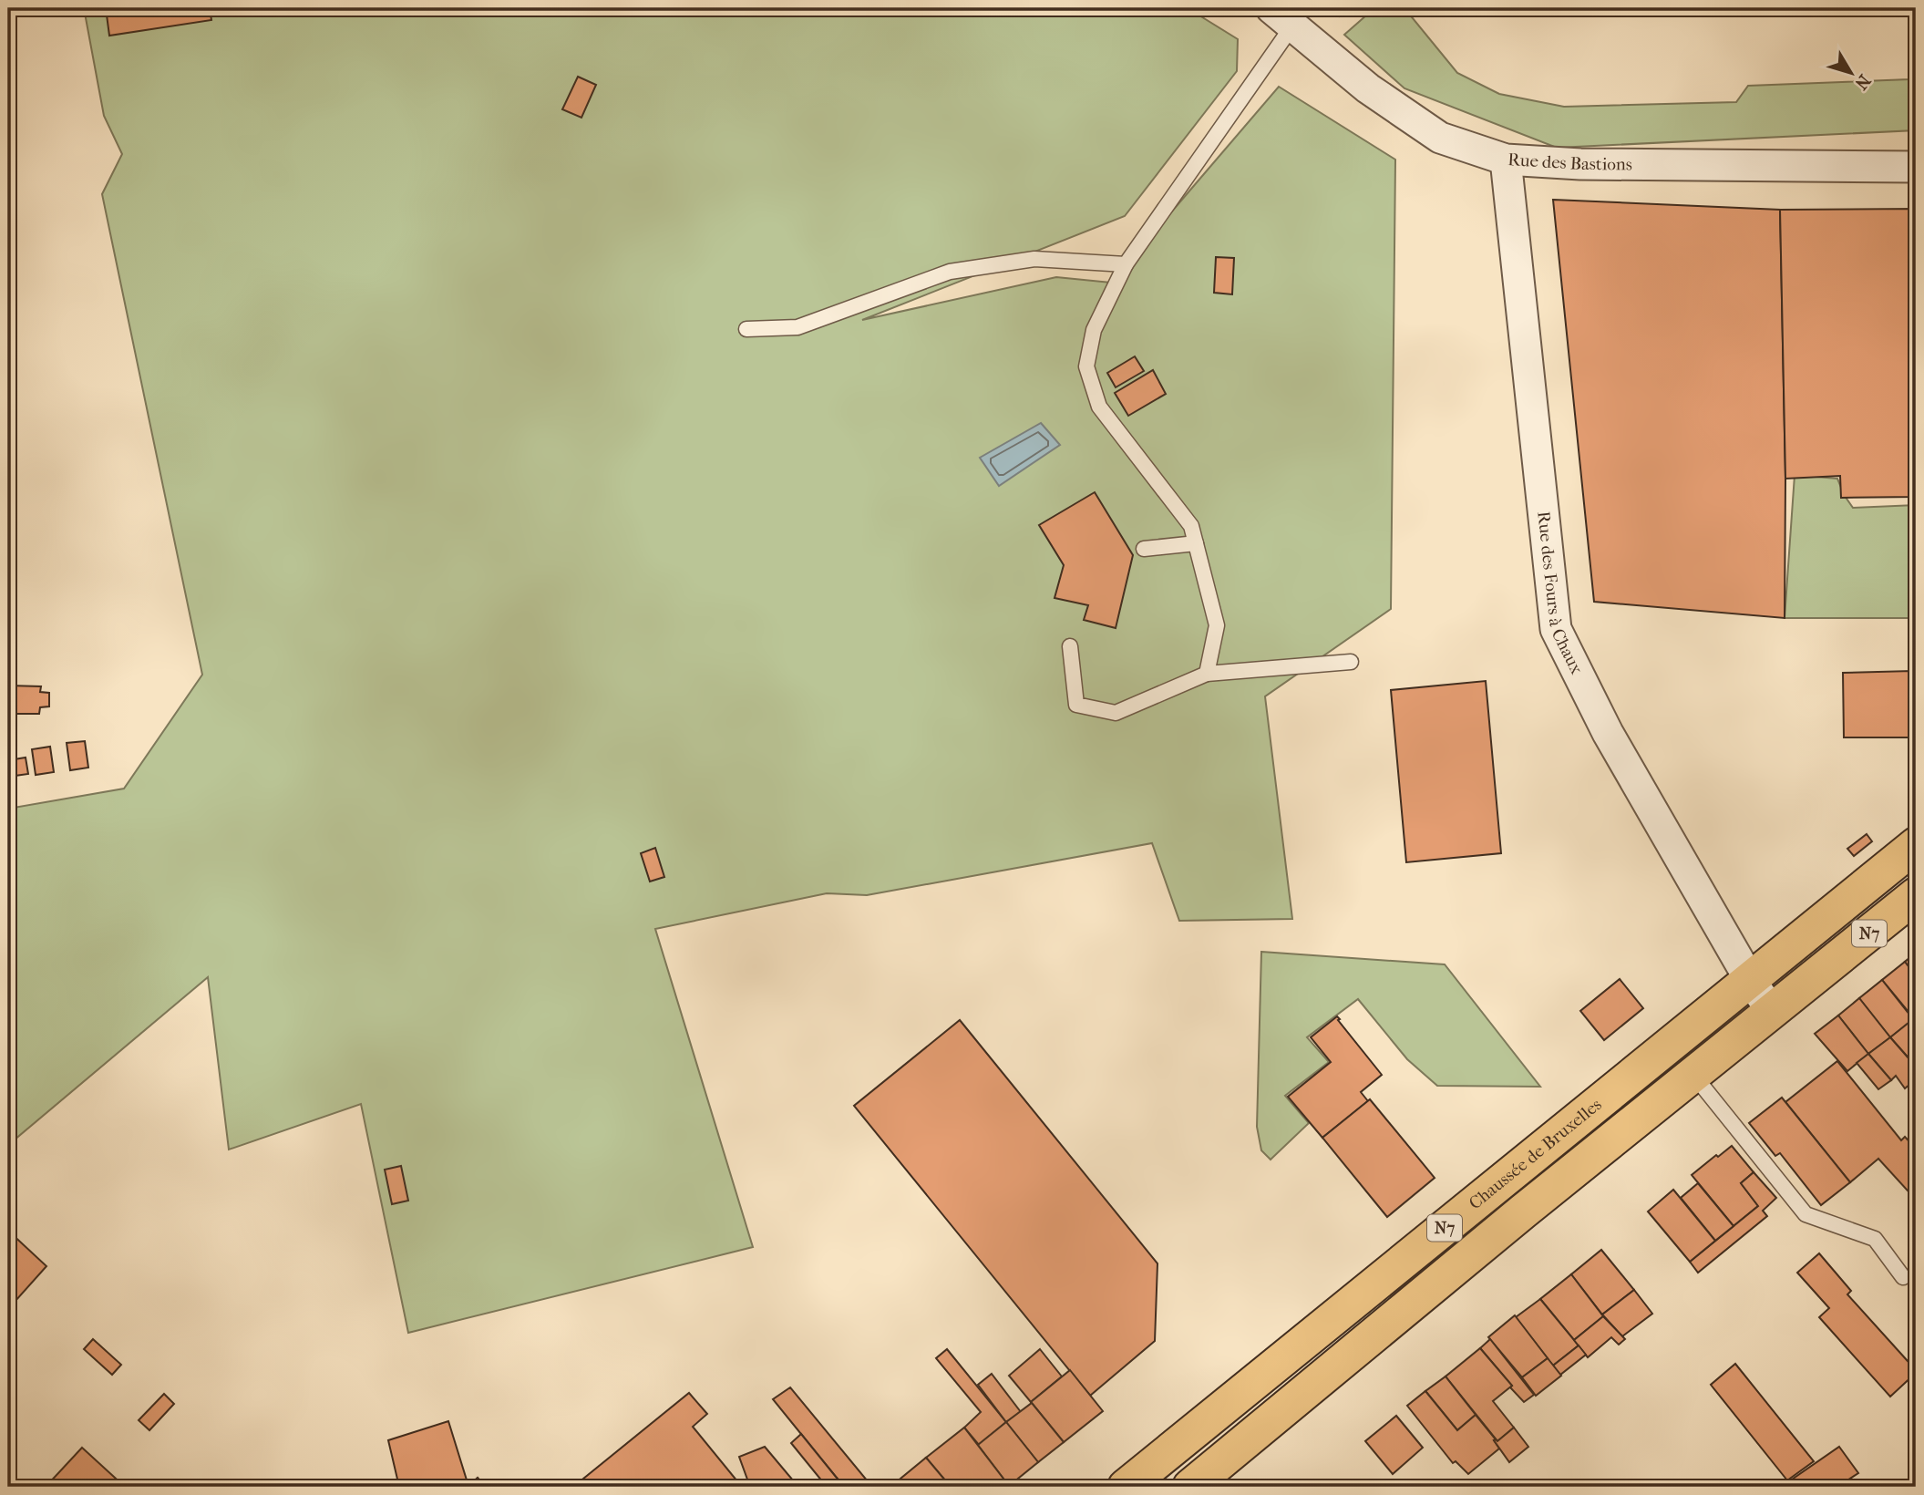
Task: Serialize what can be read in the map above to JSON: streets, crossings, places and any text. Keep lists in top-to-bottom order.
{
  "streets": {
    "main road": ["N7", "Chaussée de Bruxelles"],
    "street": ["Rue des Bastions", "Rue des Fours à Chaux"]
  },
  "crossings": [
    ["Rue des Bastions", "Rue des Fours à Chaux"],
    ["Rue des Fours à Chaux", "N7"],
    ["Rue des Fours à Chaux", "Chaussée de Bruxelles"]
  ],
  "north": "bottom right"
}
